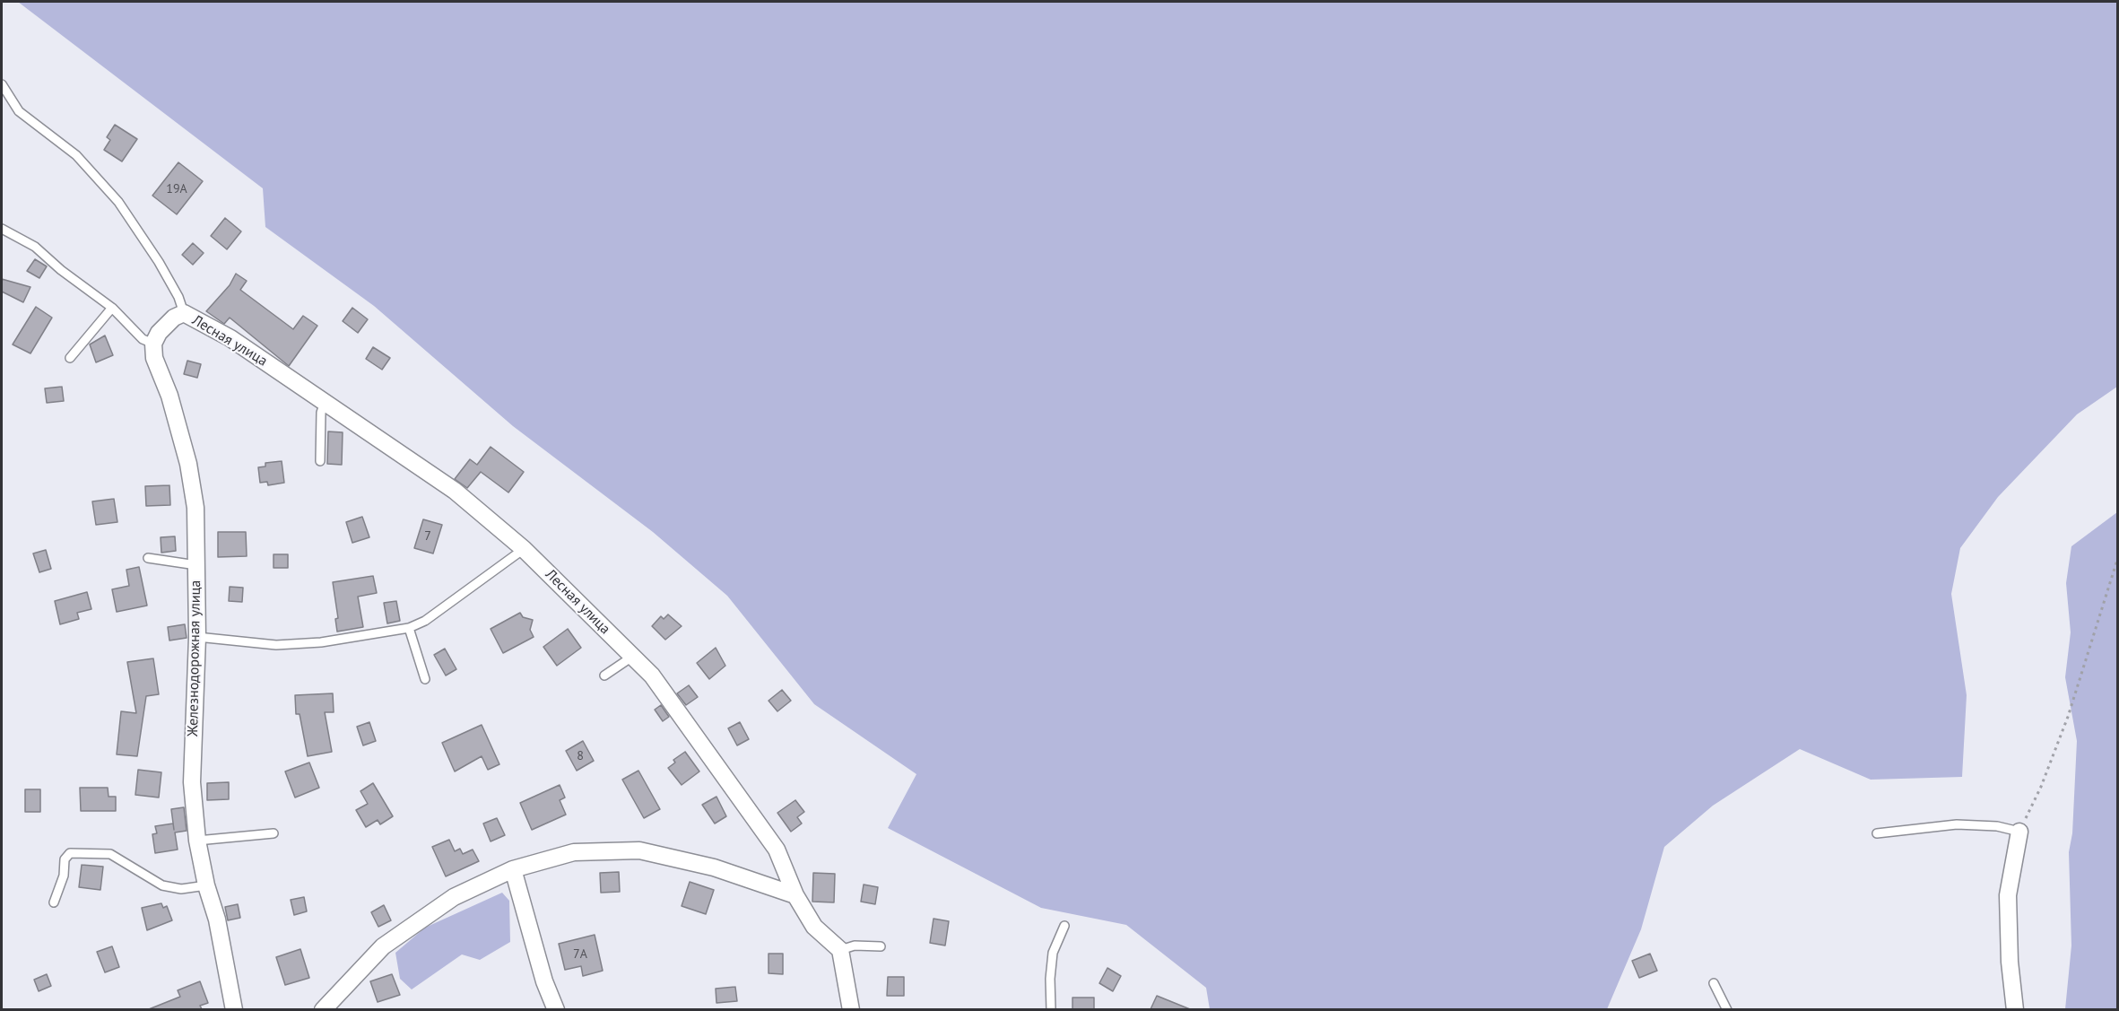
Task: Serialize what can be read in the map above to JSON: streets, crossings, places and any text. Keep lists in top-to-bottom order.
{
  "streets": {
    "street": ["Лесная улица", "Железнодорожная улица"]
  },
  "house_numbers": [
    "19А",
    "7",
    "8",
    "7А"
  ]
}
